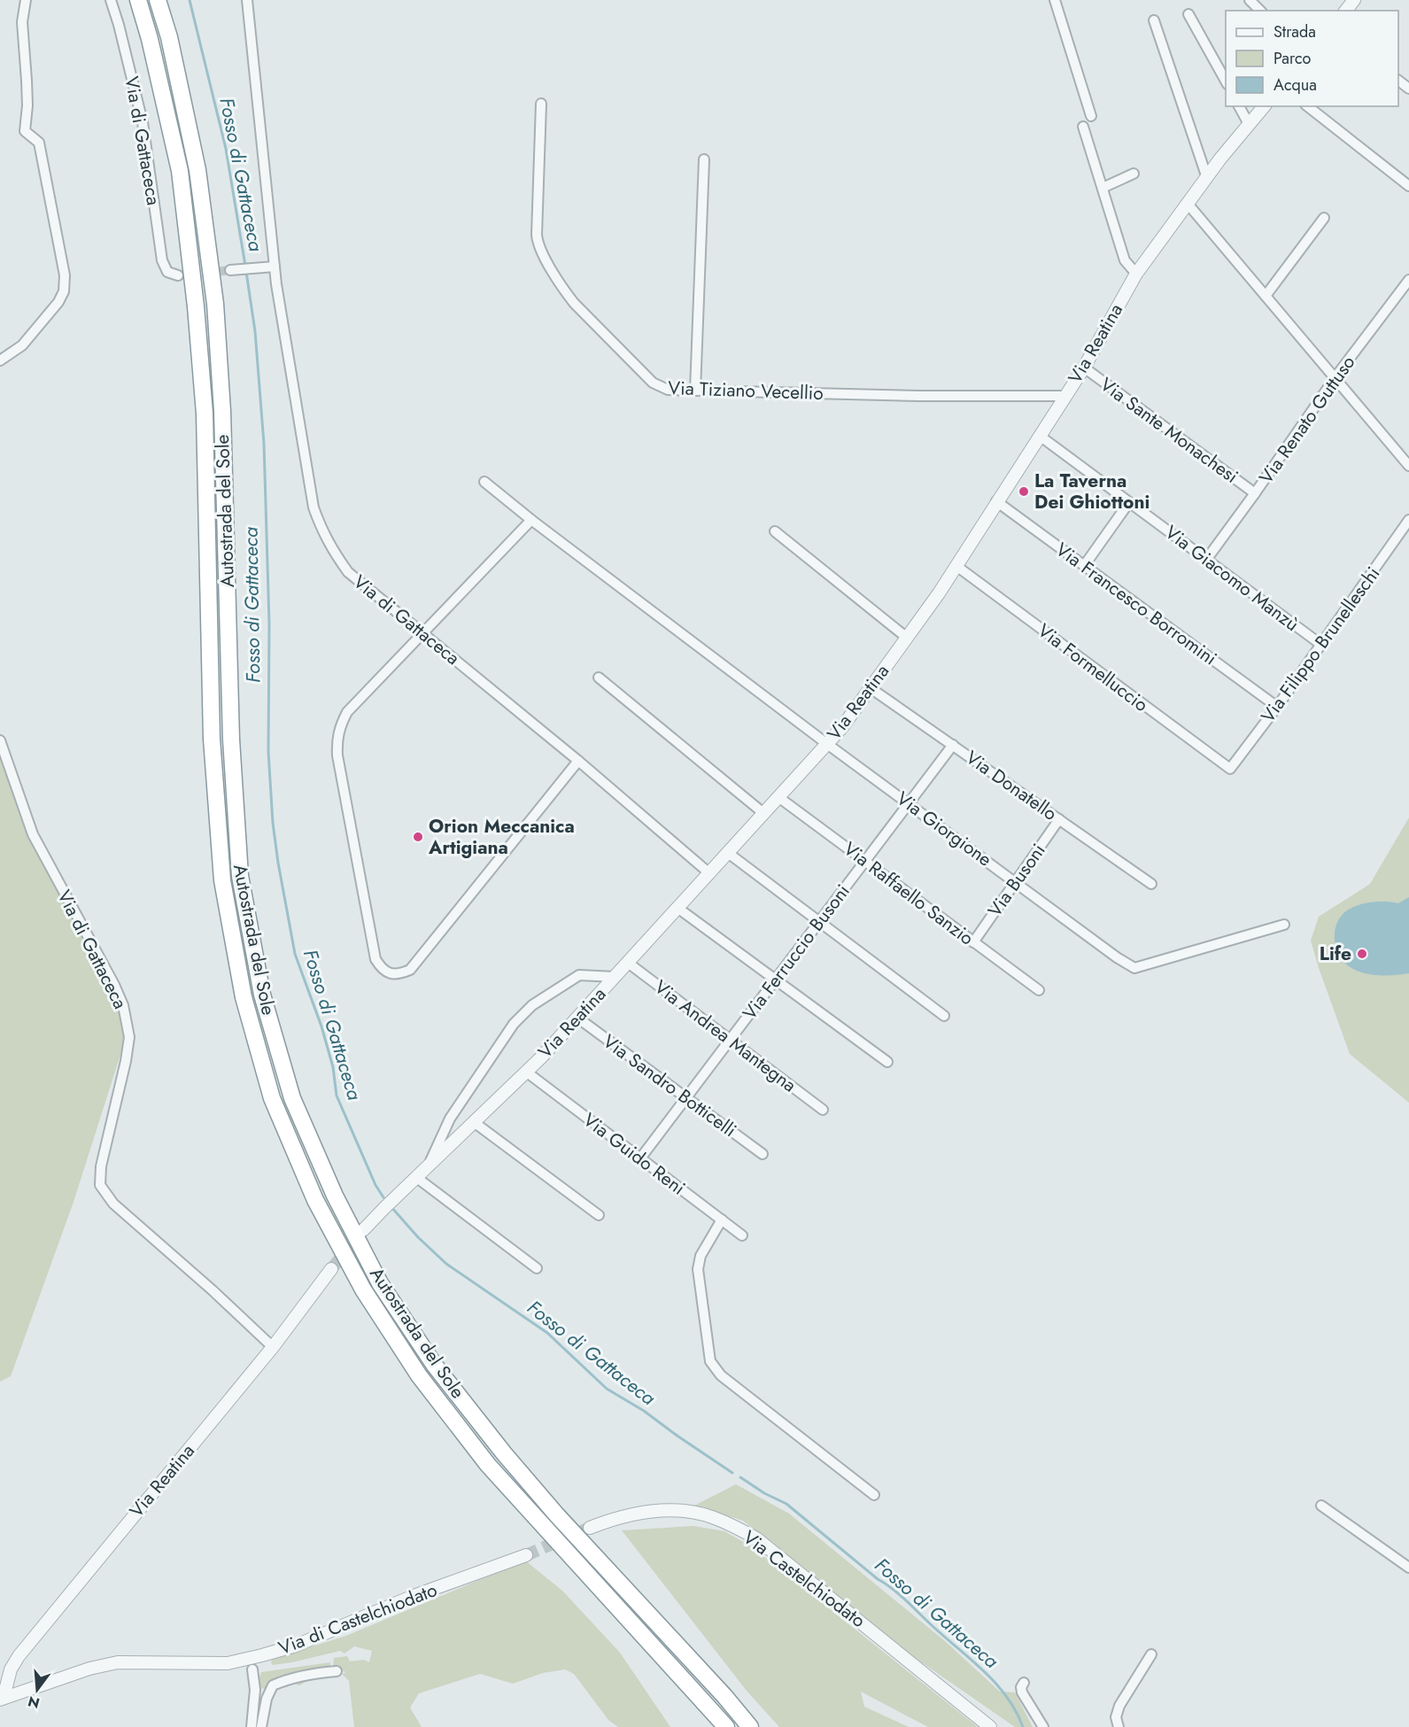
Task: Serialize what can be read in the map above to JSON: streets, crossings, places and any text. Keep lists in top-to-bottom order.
{
  "streets": {
    "highway": ["Autostrada del Sole"],
    "street": [
      "Via di Gattaceca",
      "Via Reatina",
      "Via Tiziano Vecellio",
      "Via Renato Guttuso",
      "Via Sante Monachesi",
      "Via Giacomo Manzù",
      "Via Francesco Borromini",
      "Via Filippo Brunelleschi",
      "Via Formelluccio",
      "Via Donatello",
      "Via Giorgione",
      "Via Busoni",
      "Via Raffaello Sanzio",
      "Via Ferruccio Busoni",
      "Via Andrea Mantegna",
      "Via Sandro Botticelli",
      "Via Guido Reni",
      "Via Castelchiodato",
      "Via di Castelchiodato"
    ]
  },
  "crossings": [
    ["Via di Gattaceca", "Via Reatina"],
    ["Via Reatina", "Via Tiziano Vecellio"],
    ["Via Reatina", "Via Sante Monachesi"],
    ["Via Reatina", "Via Giacomo Manzù"],
    ["Via Reatina", "Via Francesco Borromini"],
    ["Via Reatina", "Via Formelluccio"],
    ["Via Reatina", "Via Donatello"],
    ["Via Reatina", "Via Giorgione"],
    ["Via Reatina", "Via Raffaello Sanzio"],
    ["Via Reatina", "Via Andrea Mantegna"],
    ["Via Reatina", "Via Sandro Botticelli"],
    ["Via Reatina", "Via Guido Reni"],
    ["Via Reatina", "Via di Castelchiodato"],
    ["Via Renato Guttuso", "Via Sante Monachesi"],
    ["Via Renato Guttuso", "Via Giacomo Manzù"],
    ["Via Giacomo Manzù", "Via Filippo Brunelleschi"],
    ["Via Francesco Borromini", "Via Filippo Brunelleschi"],
    ["Via Filippo Brunelleschi", "Via Formelluccio"],
    ["Via Donatello", "Via Busoni"],
    ["Via Donatello", "Via Ferruccio Busoni"],
    ["Via Giorgione", "Via Busoni"],
    ["Via Giorgione", "Via Ferruccio Busoni"],
    ["Via Busoni", "Via Raffaello Sanzio"],
    ["Via Raffaello Sanzio", "Via Ferruccio Busoni"],
    ["Via Ferruccio Busoni", "Via Andrea Mantegna"],
    ["Via Ferruccio Busoni", "Via Sandro Botticelli"],
    ["Via Ferruccio Busoni", "Via Guido Reni"]
  ],
  "water": ["Fosso di Gattaceca"],
  "places": ["La Taverna Dei Ghiottoni", "Orion Meccanica Artigiana", "Life"],
  "legend": ["Strada", "Parco", "Acqua"],
  "north": "bottom"
}
